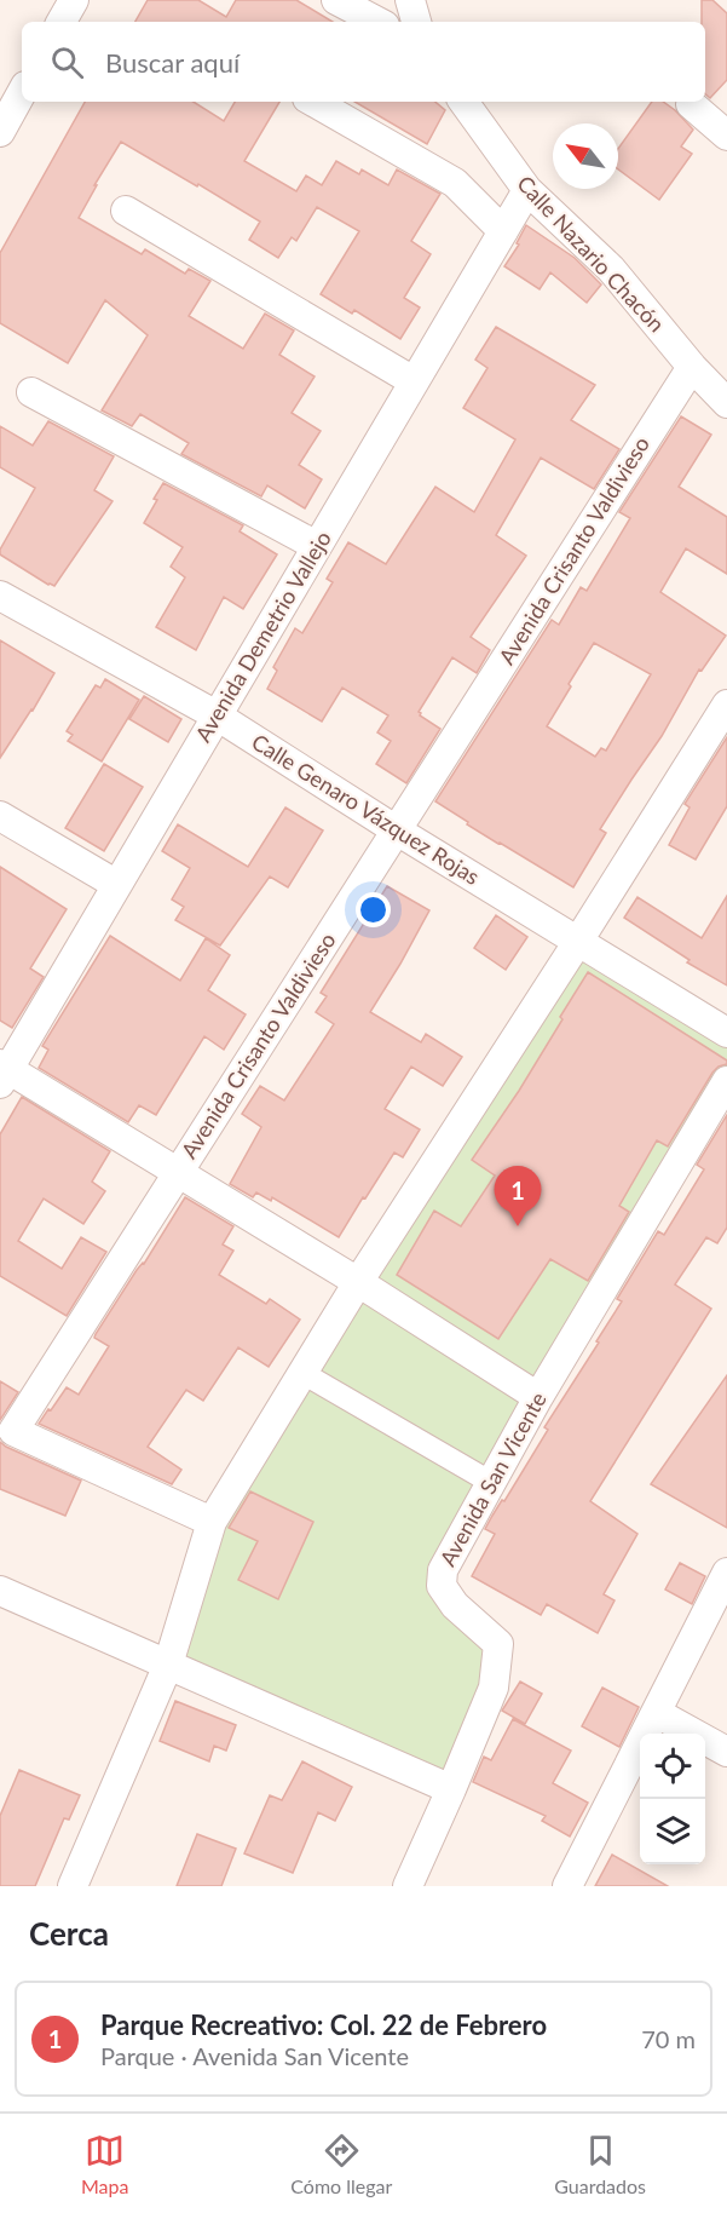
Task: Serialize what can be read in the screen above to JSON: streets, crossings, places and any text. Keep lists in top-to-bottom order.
{
  "streets": {
    "street": [
      "Calle Nazario Chacón",
      "Avenida Crisanto Valdivieso",
      "Avenida Demetrio Vallejo",
      "Calle Genaro Vázquez Rojas",
      "Avenida San Vicente"
    ]
  },
  "crossings": [
    ["Calle Nazario Chacón", "Avenida Crisanto Valdivieso"],
    ["Calle Nazario Chacón", "Avenida Demetrio Vallejo"],
    ["Avenida Crisanto Valdivieso", "Calle Genaro Vázquez Rojas"],
    ["Avenida Demetrio Vallejo", "Calle Genaro Vázquez Rojas"]
  ],
  "north": "top left",
  "page": {
    "search": "Buscar aquí",
    "pins": "1",
    "heading": "Cerca",
    "list": [
      {
        "mark": "1",
        "name": "Parque Recreativo: Col. 22 de Febrero",
        "note": "Parque · Avenida San Vicente",
        "value": "70 m"
      }
    ],
    "nav": ["Mapa", "Cómo llegar", "Guardados"]
  }
}
